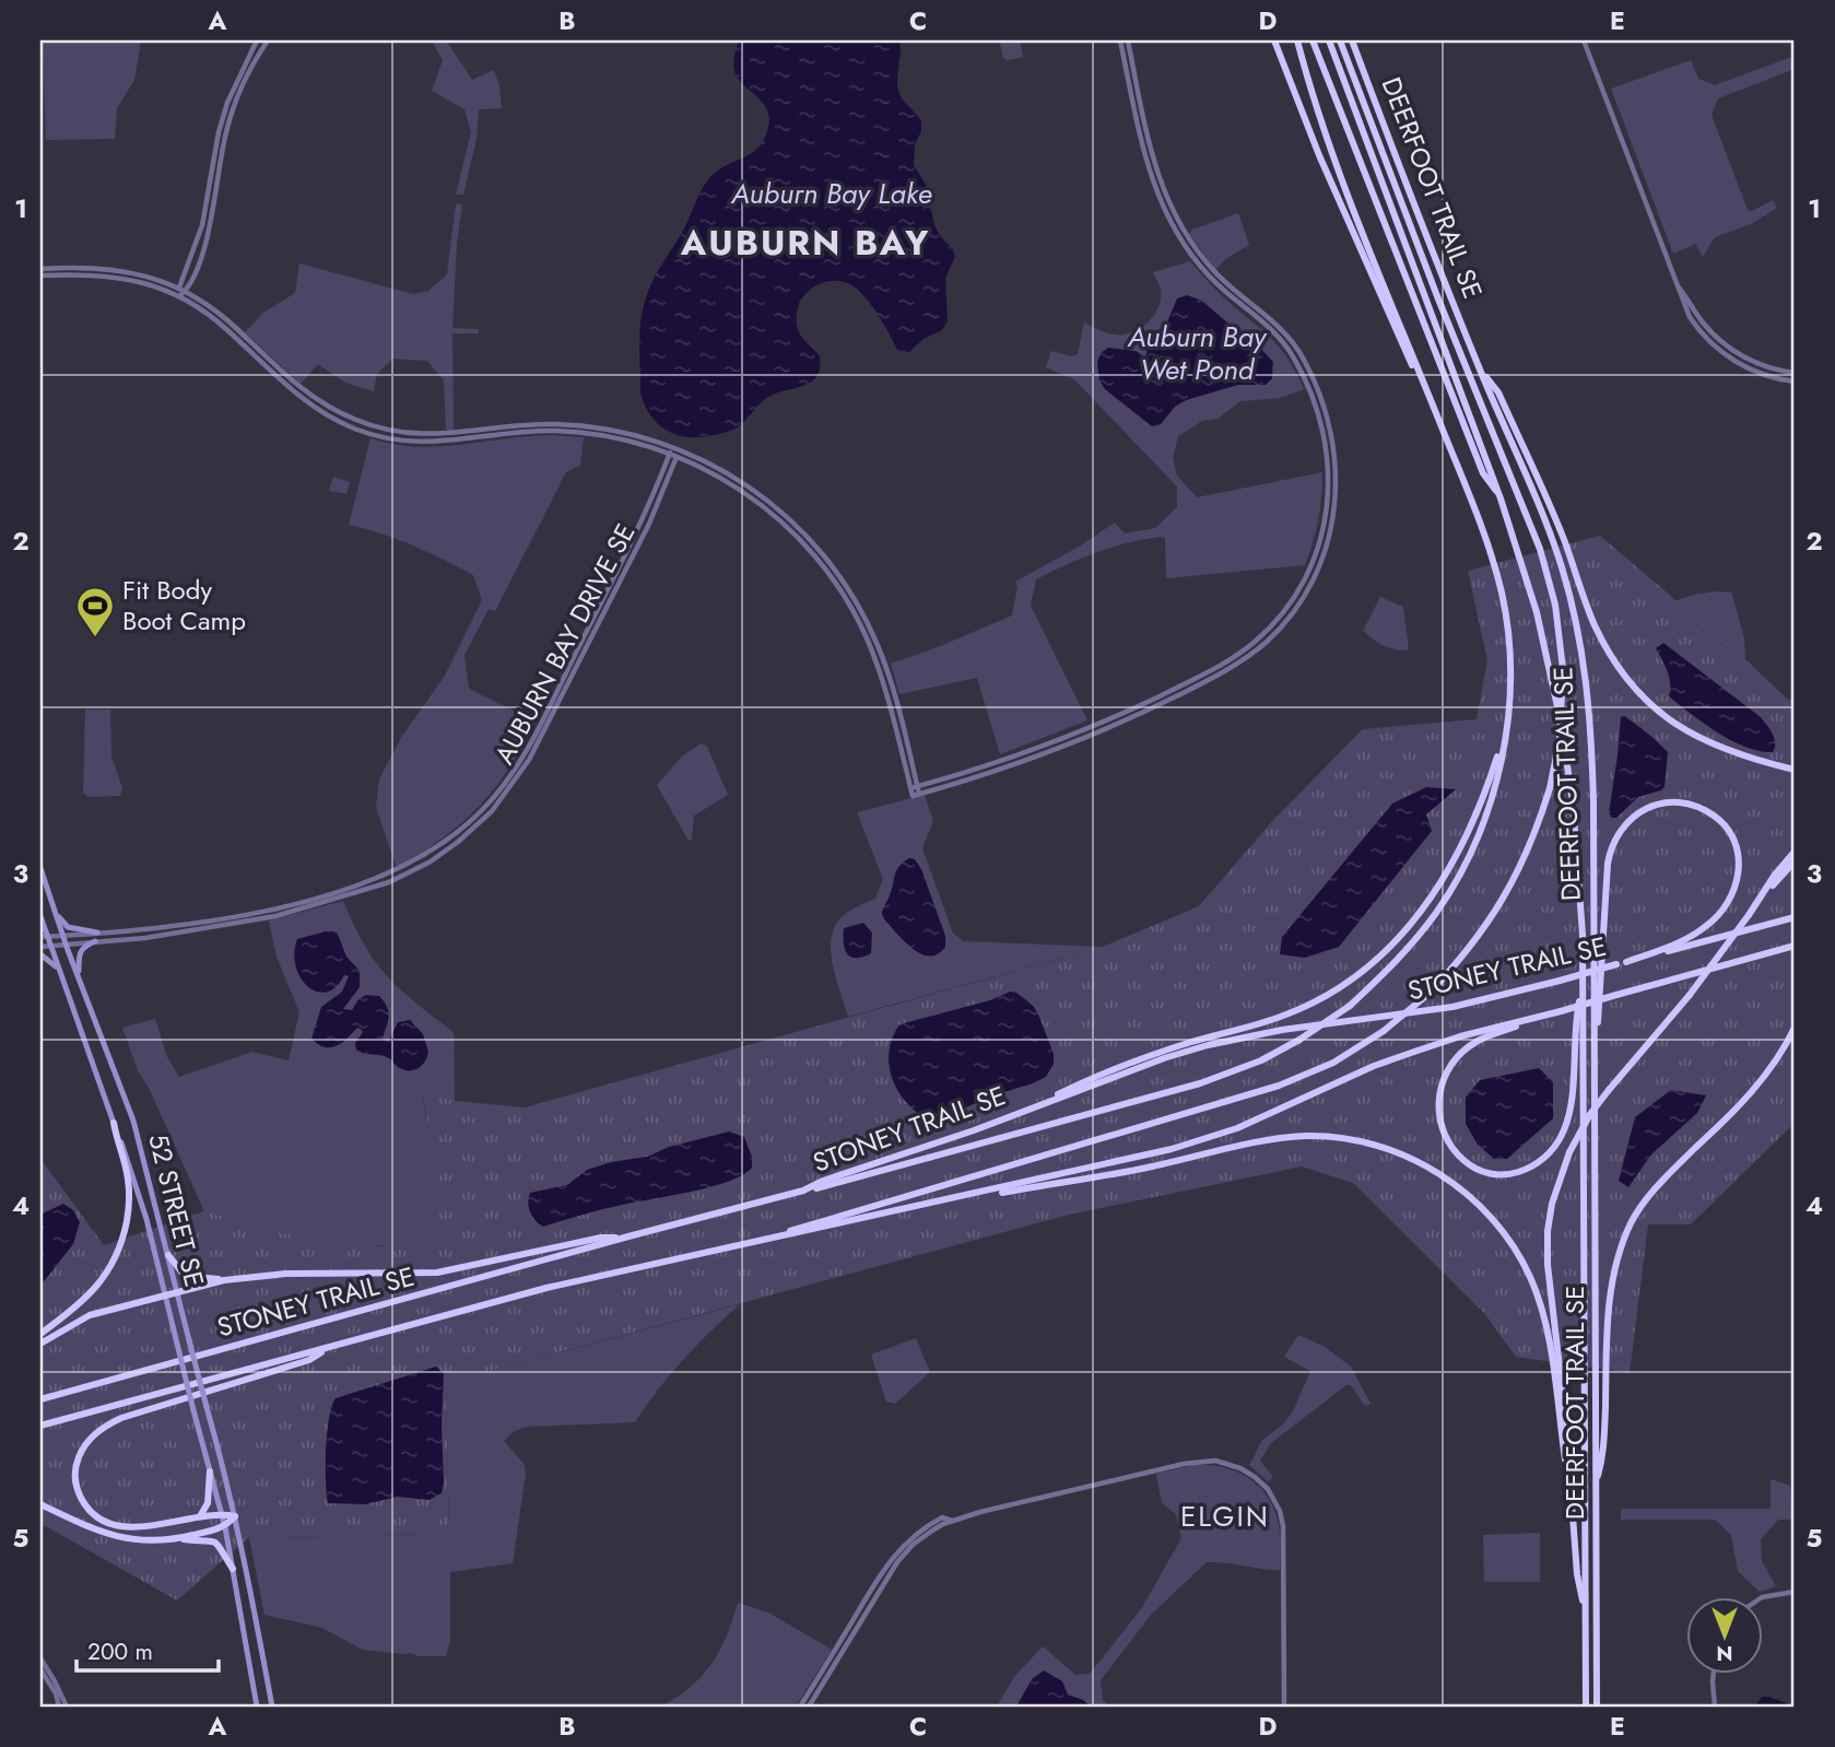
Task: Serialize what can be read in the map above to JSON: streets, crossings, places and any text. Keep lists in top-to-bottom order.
{
  "streets": {
    "highway": ["DEERFOOT TRAIL SE", "STONEY TRAIL SE"],
    "main road": ["52 STREET SE"],
    "street": ["AUBURN BAY DRIVE SE"]
  },
  "crossings": [
    ["AUBURN BAY DRIVE SE", "52 STREET SE"]
  ],
  "districts": ["AUBURN BAY", "ELGIN"],
  "water": ["Auburn Bay Lake", "Auburn Bay Wet Pond"],
  "places": {
    "sports": ["Fit Body Boot Camp"]
  },
  "scale_bar": "200 m",
  "north": "bottom",
  "grid": {
    "columns": [
      "A",
      "B",
      "C",
      "D",
      "E"
    ],
    "rows": [
      "1",
      "2",
      "3",
      "4",
      "5"
    ]
  }
}
